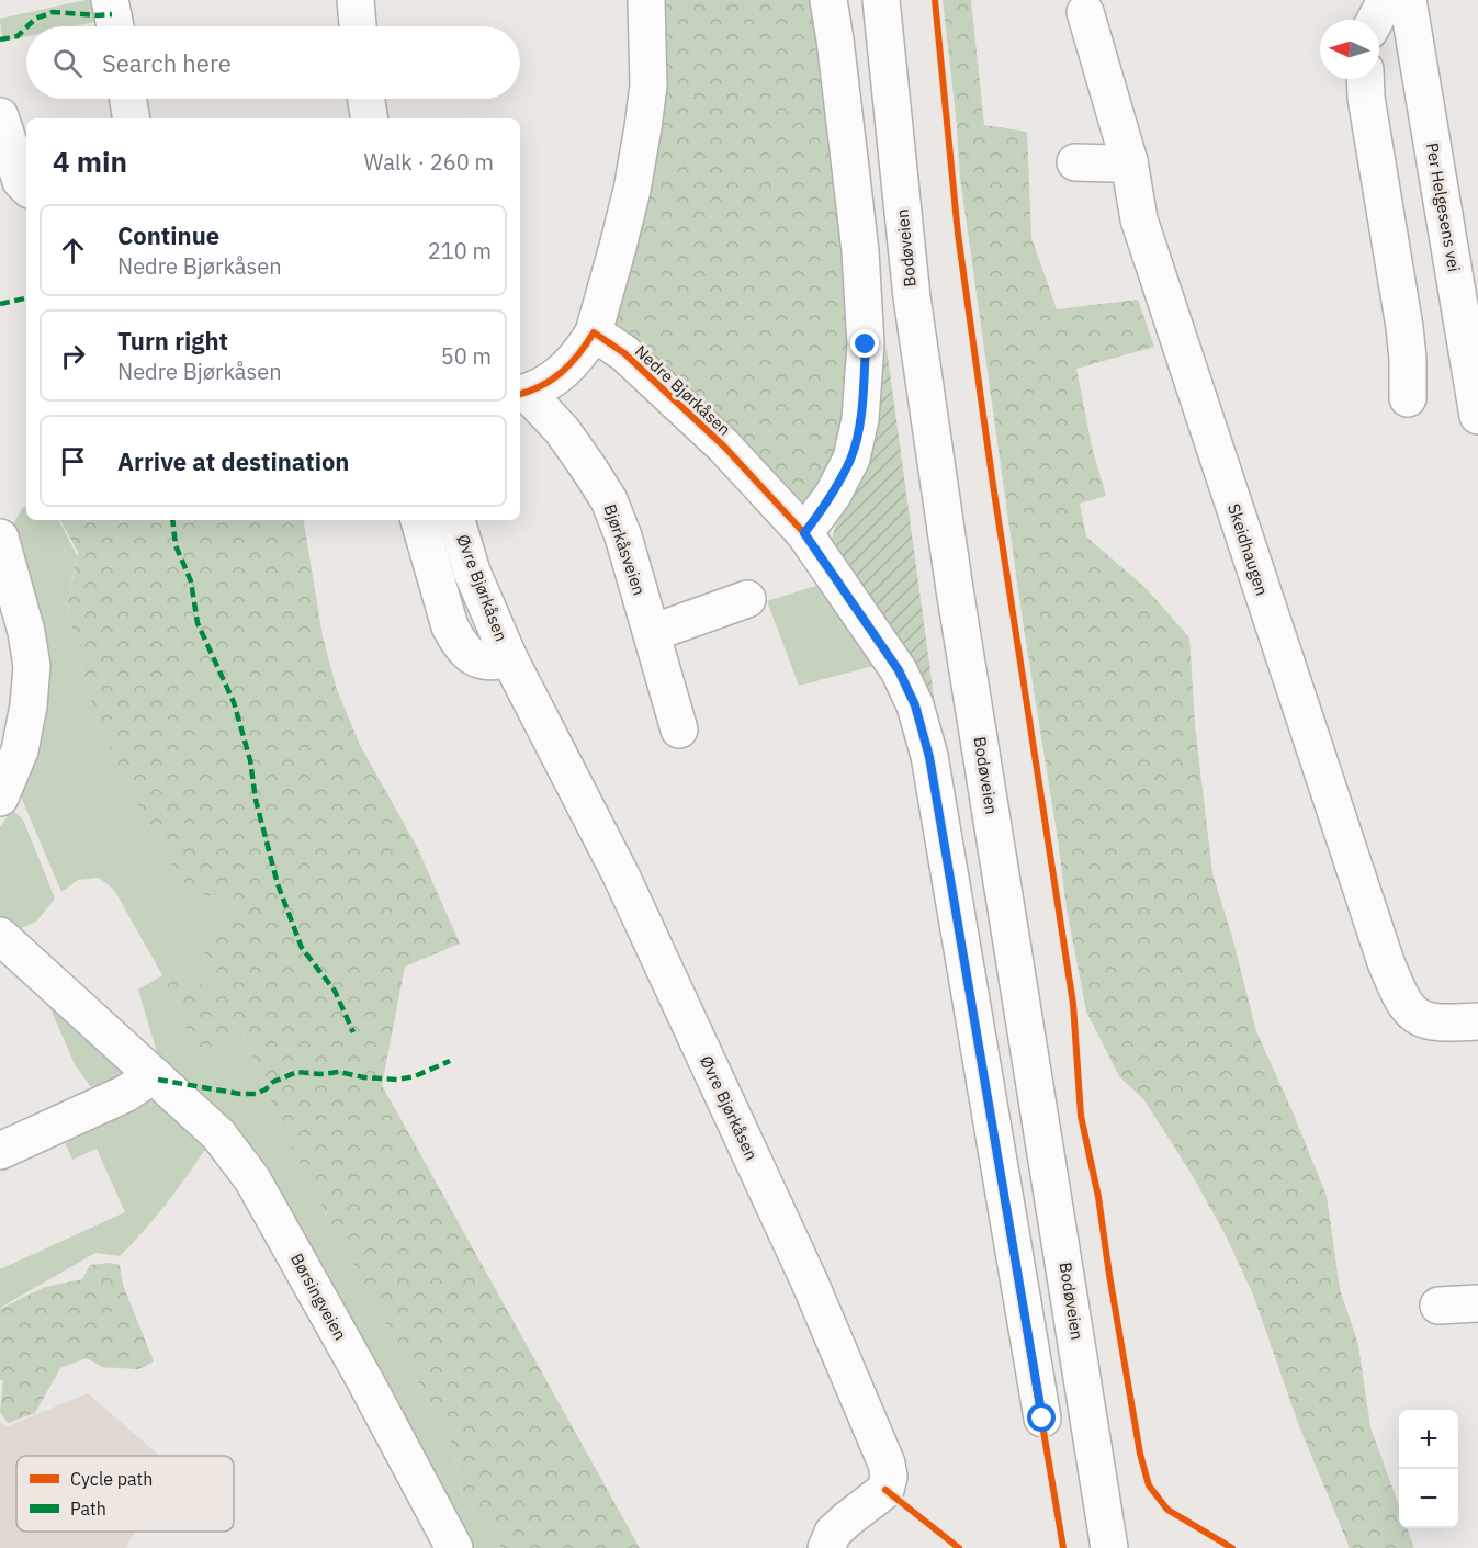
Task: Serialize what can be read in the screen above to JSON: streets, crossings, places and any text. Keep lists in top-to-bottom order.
{
  "streets": {
    "street": [
      "Per Helgesens vei",
      "Bodøveien",
      "Nedre Bjørkåsen",
      "Bjørkåsveien",
      "Skeidhaugen",
      "Øvre Bjørkåsen",
      "Børsingveien"
    ]
  },
  "legend": ["Cycle path", "Path"],
  "north": "left",
  "page": {
    "search": "Search here",
    "heading": ["4 min", "Walk · 260 m"],
    "list": [
      ["Continue", "Nedre Bjørkåsen", "210 m"],
      ["Turn right", "Nedre Bjørkåsen", "50 m"],
      "Arrive at destination"
    ],
    "map_buttons": ["+", "−"]
  }
}
